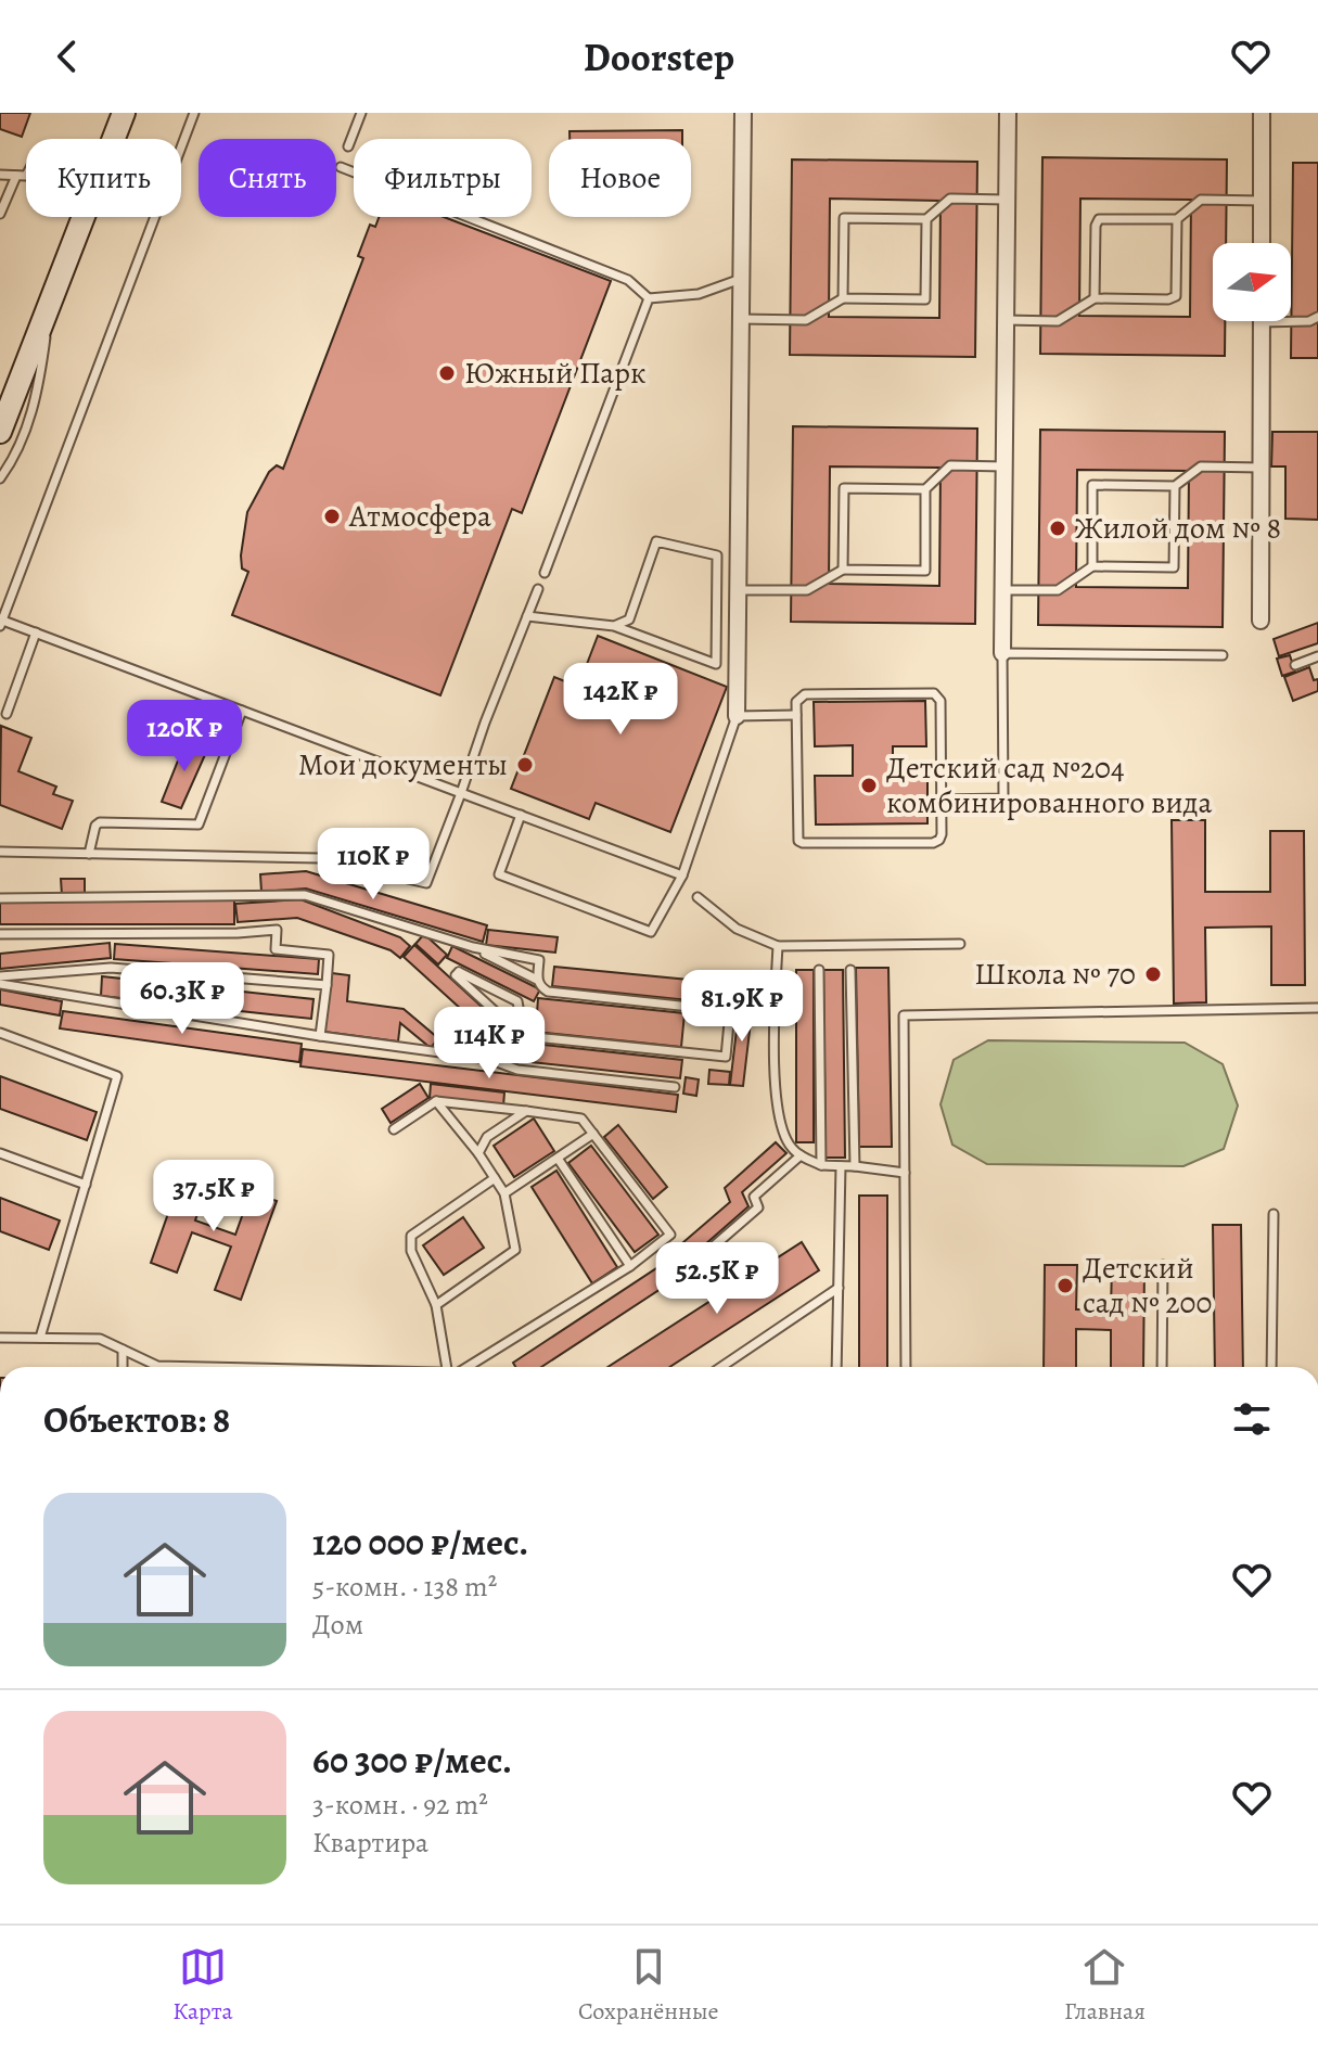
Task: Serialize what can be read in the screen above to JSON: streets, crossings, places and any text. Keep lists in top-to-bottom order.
{
  "places": [
    "Южный Парк",
    "Атмосфера",
    "Жилой дом № 8",
    "Мои документы",
    "Детский сад №204 комбинированного вида",
    "Школа № 70",
    "Детский сад № 200"
  ],
  "north": "right",
  "page": {
    "header": "Doorstep",
    "chip": [
      "Купить",
      "Снять",
      "Фильтры",
      "Новое"
    ],
    "price": [
      "142K ₽",
      "120K ₽",
      "110K ₽",
      "60.3K ₽",
      "81.9K ₽",
      "114K ₽",
      "37.5K ₽",
      "52.5K ₽"
    ],
    "heading": "Объектов: 8",
    "list": [
      {
        "name": "120 000 ₽/мес.",
        "note": "5-комн. · 138 m² · Дом"
      },
      {
        "name": "60 300 ₽/мес.",
        "note": "3-комн. · 92 m² · Квартира"
      }
    ],
    "tabs": ["Карта", "Сохранённые", "Главная"]
  }
}
